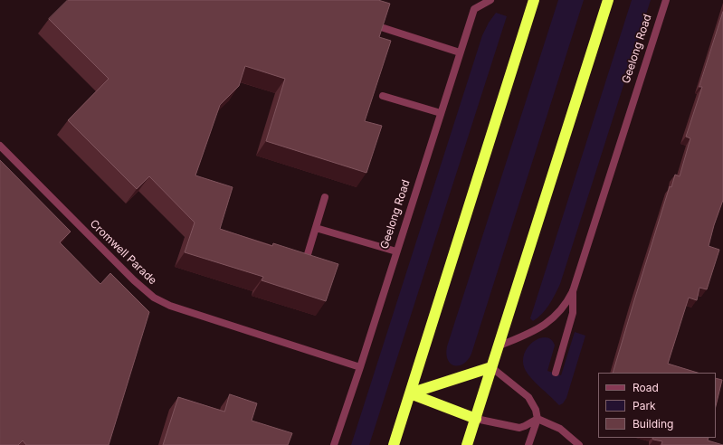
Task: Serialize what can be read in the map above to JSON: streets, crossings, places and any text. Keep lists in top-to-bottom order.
{
  "streets": {
    "street": ["Geelong Road", "Cromwell Parade"]
  },
  "crossings": [
    ["Geelong Road", "Cromwell Parade"]
  ],
  "legend": ["Road", "Park", "Building"]
}
